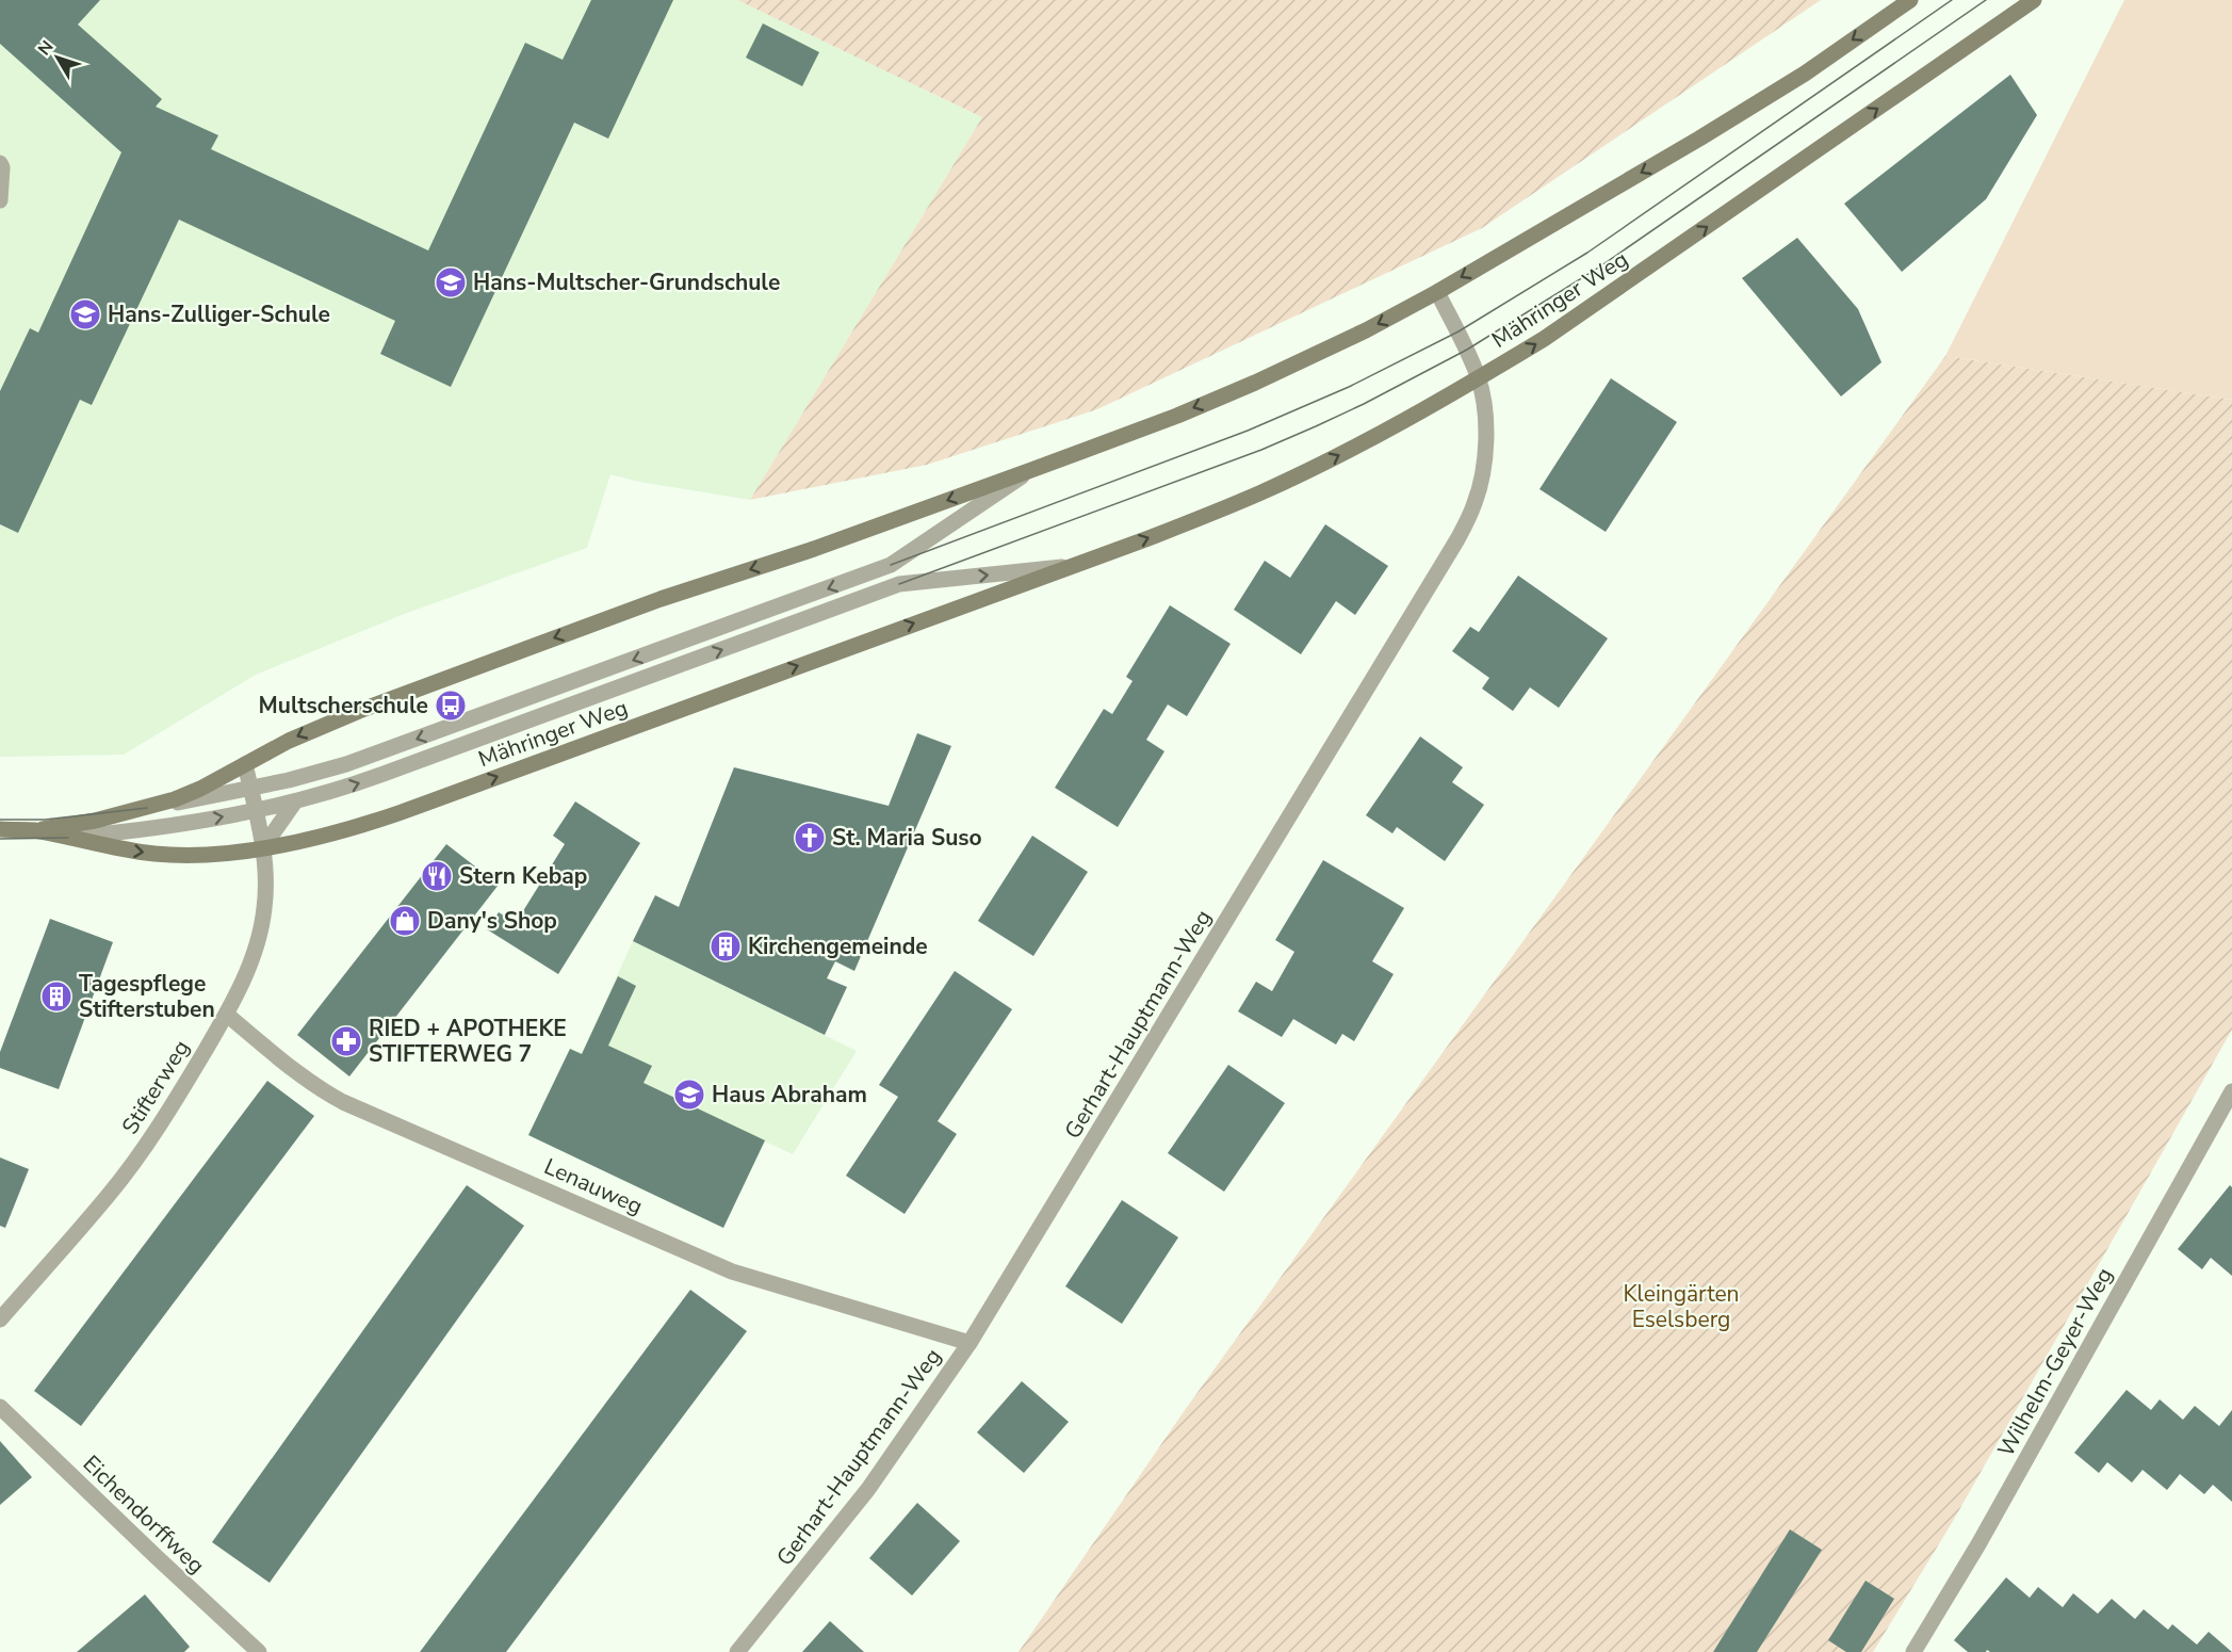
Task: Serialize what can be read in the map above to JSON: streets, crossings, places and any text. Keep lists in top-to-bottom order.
{
  "streets": {
    "street": [
      "Mähringer Weg",
      "Gerhart-Hauptmann-Weg",
      "Stifterweg",
      "Lenauweg",
      "Wilhelm-Geyer-Weg",
      "Eichendorffweg"
    ]
  },
  "crossings": [
    ["Mähringer Weg", "Gerhart-Hauptmann-Weg"],
    ["Mähringer Weg", "Stifterweg"],
    ["Gerhart-Hauptmann-Weg", "Lenauweg"],
    ["Stifterweg", "Lenauweg"]
  ],
  "parks": ["Kleingärten Eselsberg"],
  "places": {
    "school or university": ["Hans-Multscher-Grundschule", "Hans-Zulliger-Schule", "Haus Abraham"],
    "bus stop": ["Multscherschule"],
    "church": ["St. Maria Suso"],
    "restaurant": ["Stern Kebap"],
    "shop": ["Dany's Shop"],
    "building": ["Kirchengemeinde", "Tagespflege Stifterstuben"],
    "pharmacy": ["RIED + APOTHEKE STIFTERWEG 7"]
  },
  "north": "top left"
}
